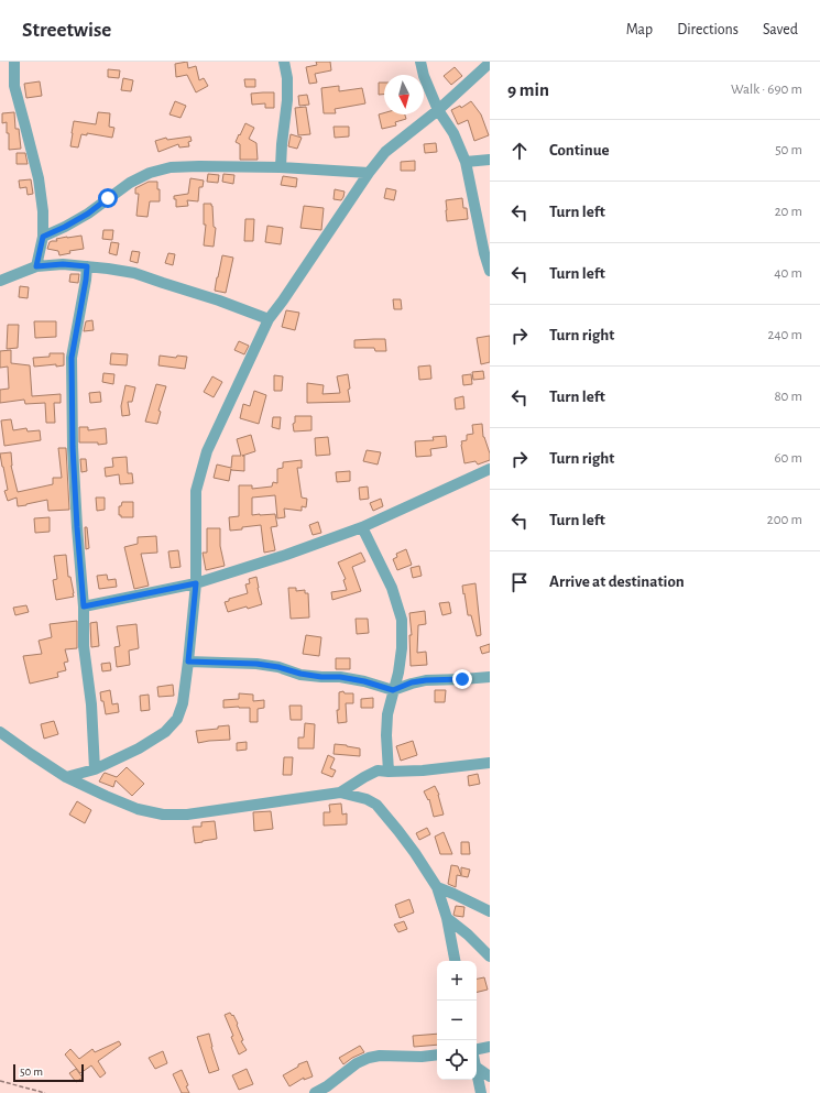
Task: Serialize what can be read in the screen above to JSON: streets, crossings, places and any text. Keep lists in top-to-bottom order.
{
  "scale_bar": "50 m",
  "north": "bottom",
  "page": {
    "header": "Streetwise",
    "nav": ["Map", "Directions", "Saved"],
    "heading": ["9 min", "Walk · 690 m"],
    "list": [
      ["Continue", "50 m"],
      ["Turn left", "20 m"],
      ["Turn left", "40 m"],
      ["Turn right", "240 m"],
      ["Turn left", "80 m"],
      ["Turn right", "60 m"],
      ["Turn left", "200 m"],
      "Arrive at destination"
    ],
    "map_buttons": ["+", "−"],
    "scale": "50 m"
  }
}
